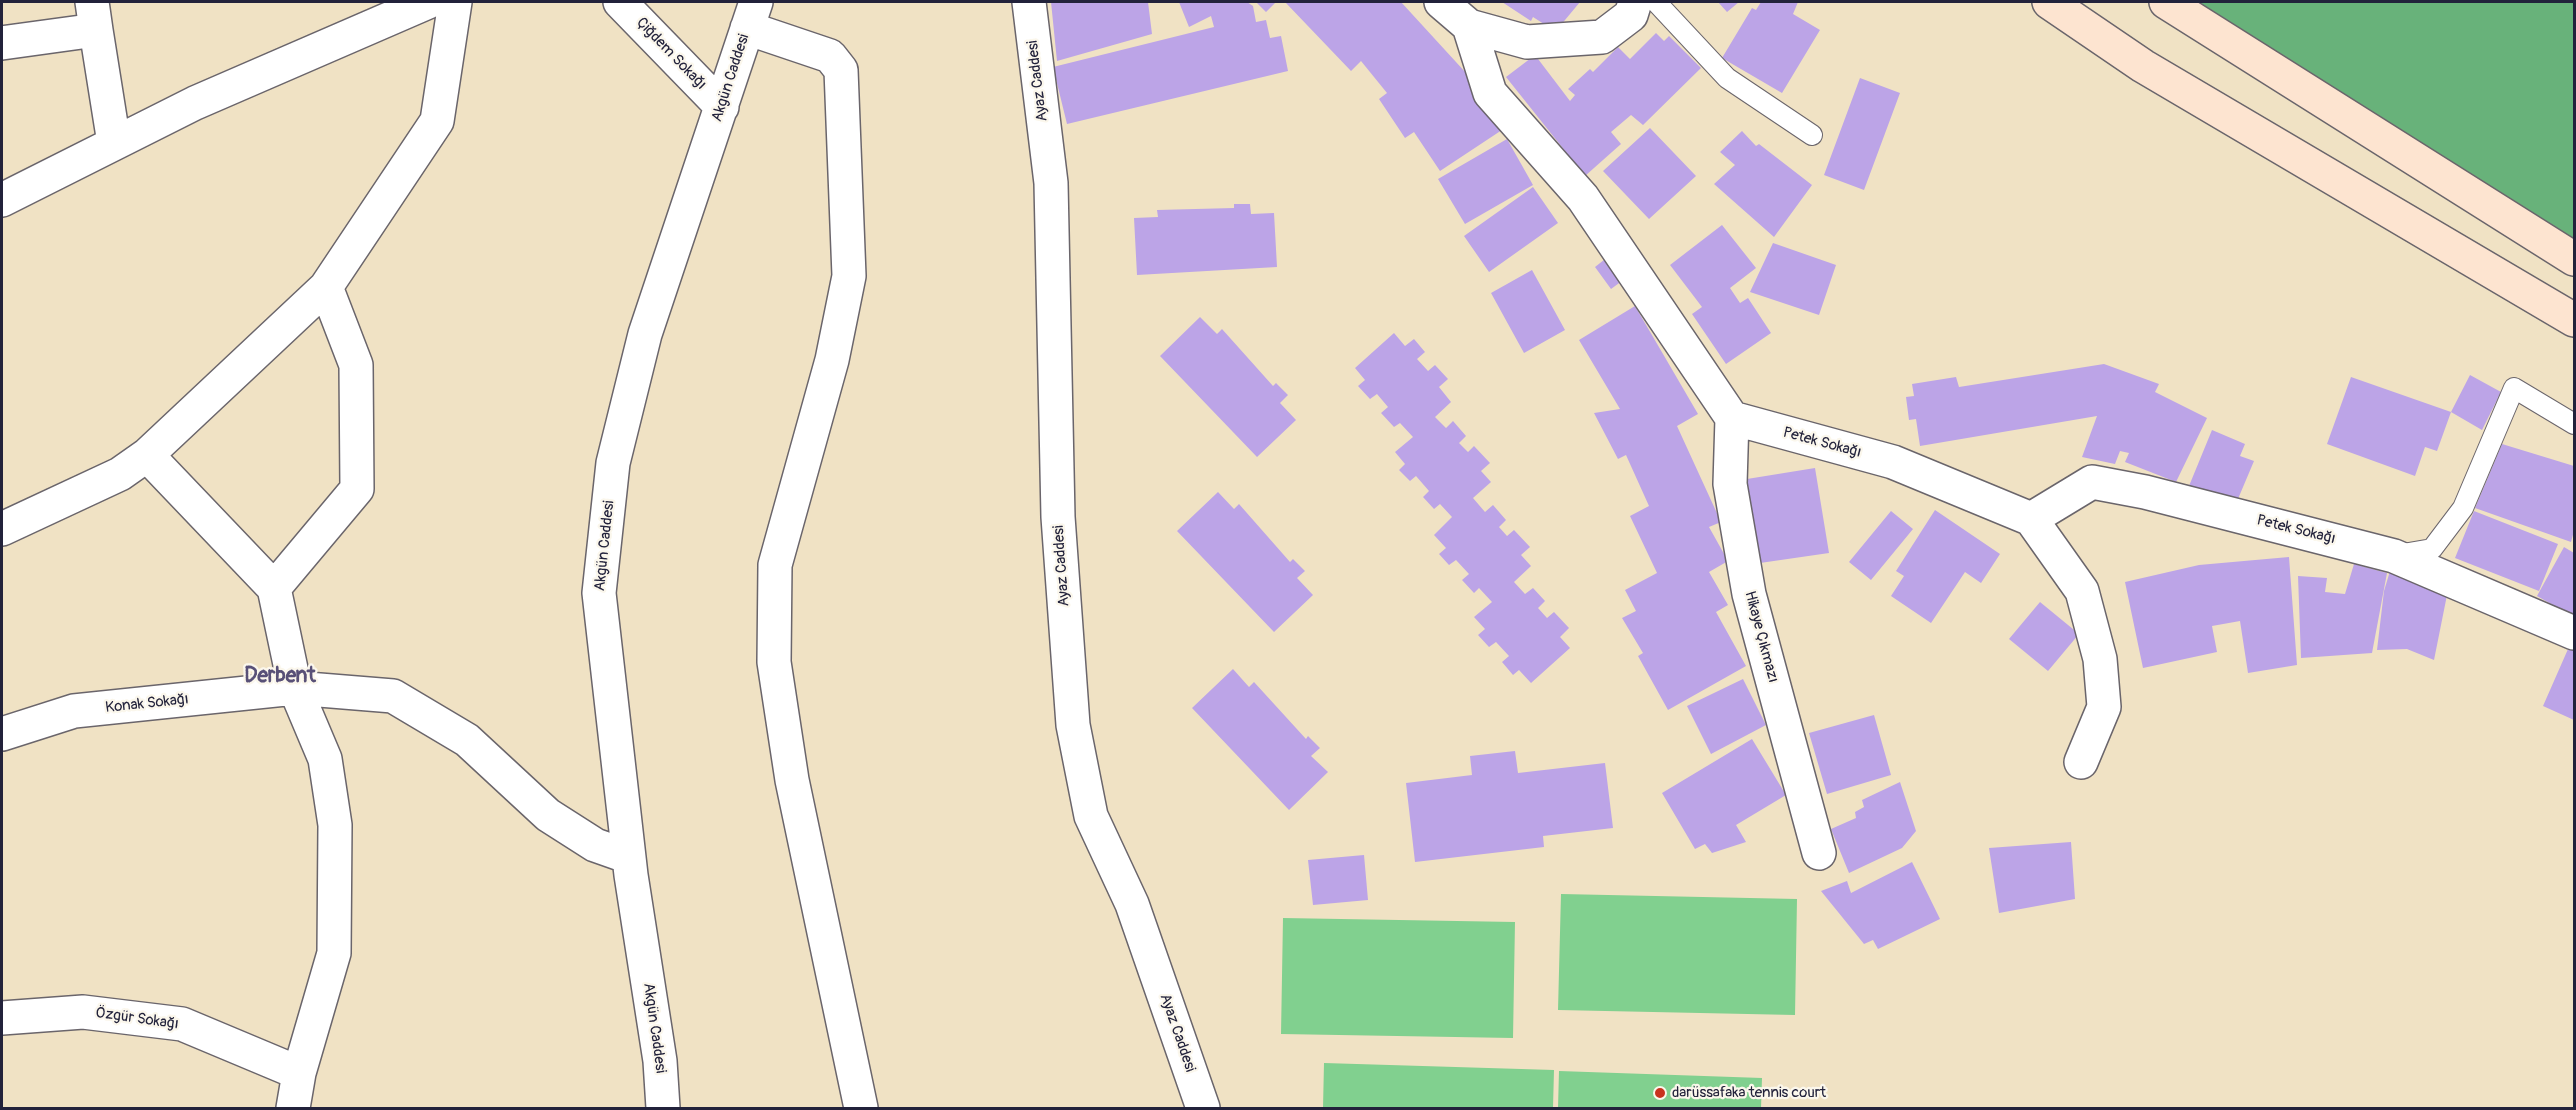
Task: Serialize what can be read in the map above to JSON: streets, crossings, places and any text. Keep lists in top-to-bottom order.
{
  "streets": {
    "street": [
      "Çiğdem Sokağı",
      "Akgün Caddesi",
      "Ayaz Caddesi",
      "Petek Sokağı",
      "Hikaye Çıkmazı",
      "Konak Sokağı",
      "Özgür Sokağı"
    ]
  },
  "crossings": [
    ["Çiğdem Sokağı", "Akgün Caddesi"],
    ["Akgün Caddesi", "Konak Sokağı"],
    ["Petek Sokağı", "Hikaye Çıkmazı"]
  ],
  "districts": ["Derbent"],
  "places": ["darüssafaka tennis court"]
}
